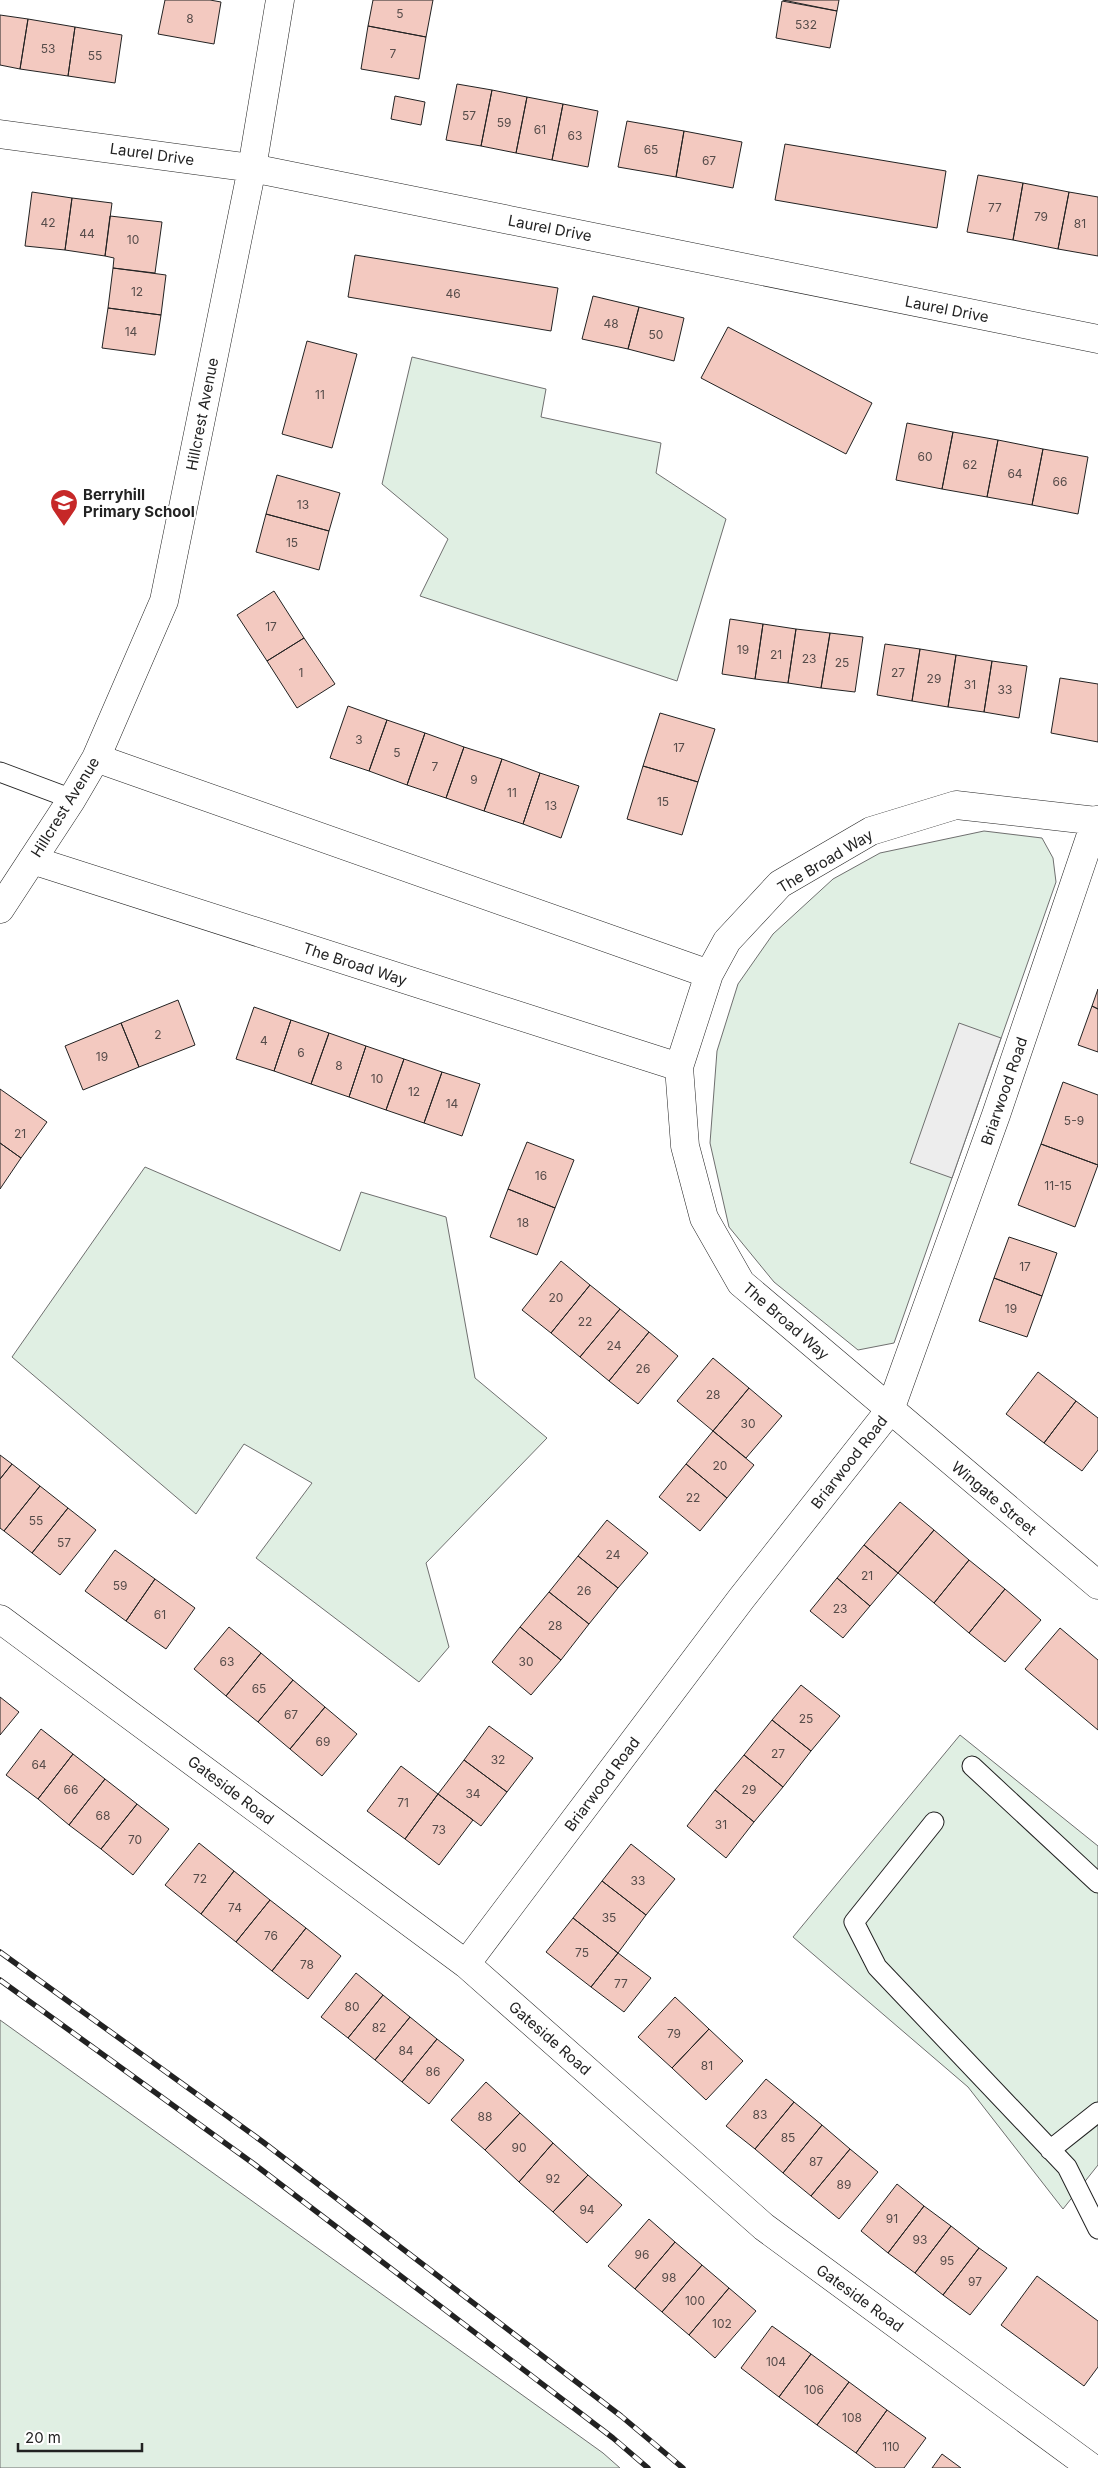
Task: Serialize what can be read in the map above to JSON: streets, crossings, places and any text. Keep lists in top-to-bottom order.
{
  "streets": {
    "street": [
      "Laurel Drive",
      "Hillcrest Avenue",
      "The Broad Way",
      "Briarwood Road",
      "Wingate Street",
      "Gateside Road"
    ]
  },
  "crossings": [
    ["Laurel Drive", "Hillcrest Avenue"],
    ["Hillcrest Avenue", "The Broad Way"],
    ["The Broad Way", "Briarwood Road"],
    ["The Broad Way", "Wingate Street"],
    ["Briarwood Road", "Wingate Street"],
    ["Briarwood Road", "Gateside Road"]
  ],
  "places": {
    "school or university": ["Berryhill Primary School"]
  },
  "house_numbers": [
    "5",
    "8",
    "532",
    "53",
    "7",
    "55",
    "57",
    "59",
    "61",
    "63",
    "65",
    "67",
    "77",
    "79",
    "42",
    "81",
    "44",
    "10",
    "12",
    "46",
    "48",
    "14",
    "50",
    "11",
    "60",
    "62",
    "64",
    "66",
    "13",
    "15",
    "17",
    "19",
    "21",
    "23",
    "25",
    "1",
    "27",
    "29",
    "31",
    "33",
    "3",
    "17",
    "5",
    "7",
    "9",
    "11",
    "15",
    "13",
    "2",
    "4",
    "6",
    "19",
    "8",
    "10",
    "12",
    "14",
    "5-9",
    "21",
    "16",
    "11-15",
    "18",
    "17",
    "20",
    "19",
    "22",
    "24",
    "26",
    "28",
    "30",
    "20",
    "22",
    "55",
    "57",
    "24",
    "21",
    "59",
    "26",
    "23",
    "61",
    "28",
    "63",
    "30",
    "65",
    "67",
    "25",
    "69",
    "27",
    "32",
    "64",
    "66",
    "29",
    "34",
    "71",
    "68",
    "31",
    "73",
    "70",
    "72",
    "33",
    "74",
    "35",
    "76",
    "75",
    "78",
    "77",
    "80",
    "82",
    "79",
    "84",
    "81",
    "86",
    "83",
    "88",
    "85",
    "90",
    "87",
    "92",
    "89",
    "94",
    "91",
    "93",
    "96",
    "95",
    "98",
    "97",
    "100",
    "102",
    "104",
    "106",
    "108",
    "110"
  ],
  "scale_bar": "20 m"
}
